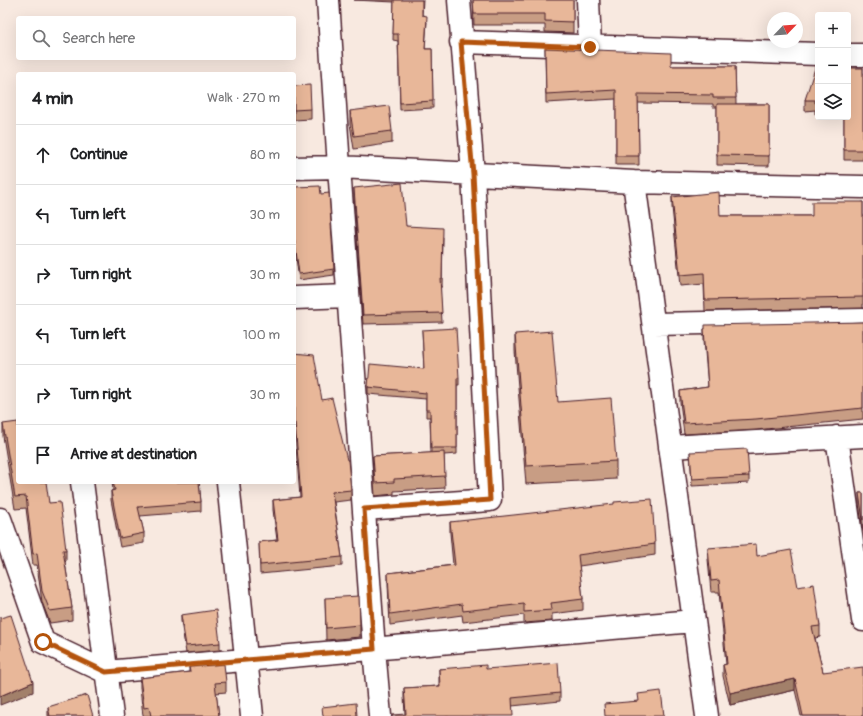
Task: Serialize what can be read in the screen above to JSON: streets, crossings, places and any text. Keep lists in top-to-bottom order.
{
  "north": "top right",
  "page": {
    "map_buttons": ["+", "−"],
    "search": "Search here",
    "heading": ["4 min", "Walk · 270 m"],
    "list": [
      ["Continue", "80 m"],
      ["Turn left", "30 m"],
      ["Turn right", "30 m"],
      ["Turn left", "100 m"],
      ["Turn right", "30 m"],
      "Arrive at destination"
    ]
  }
}
